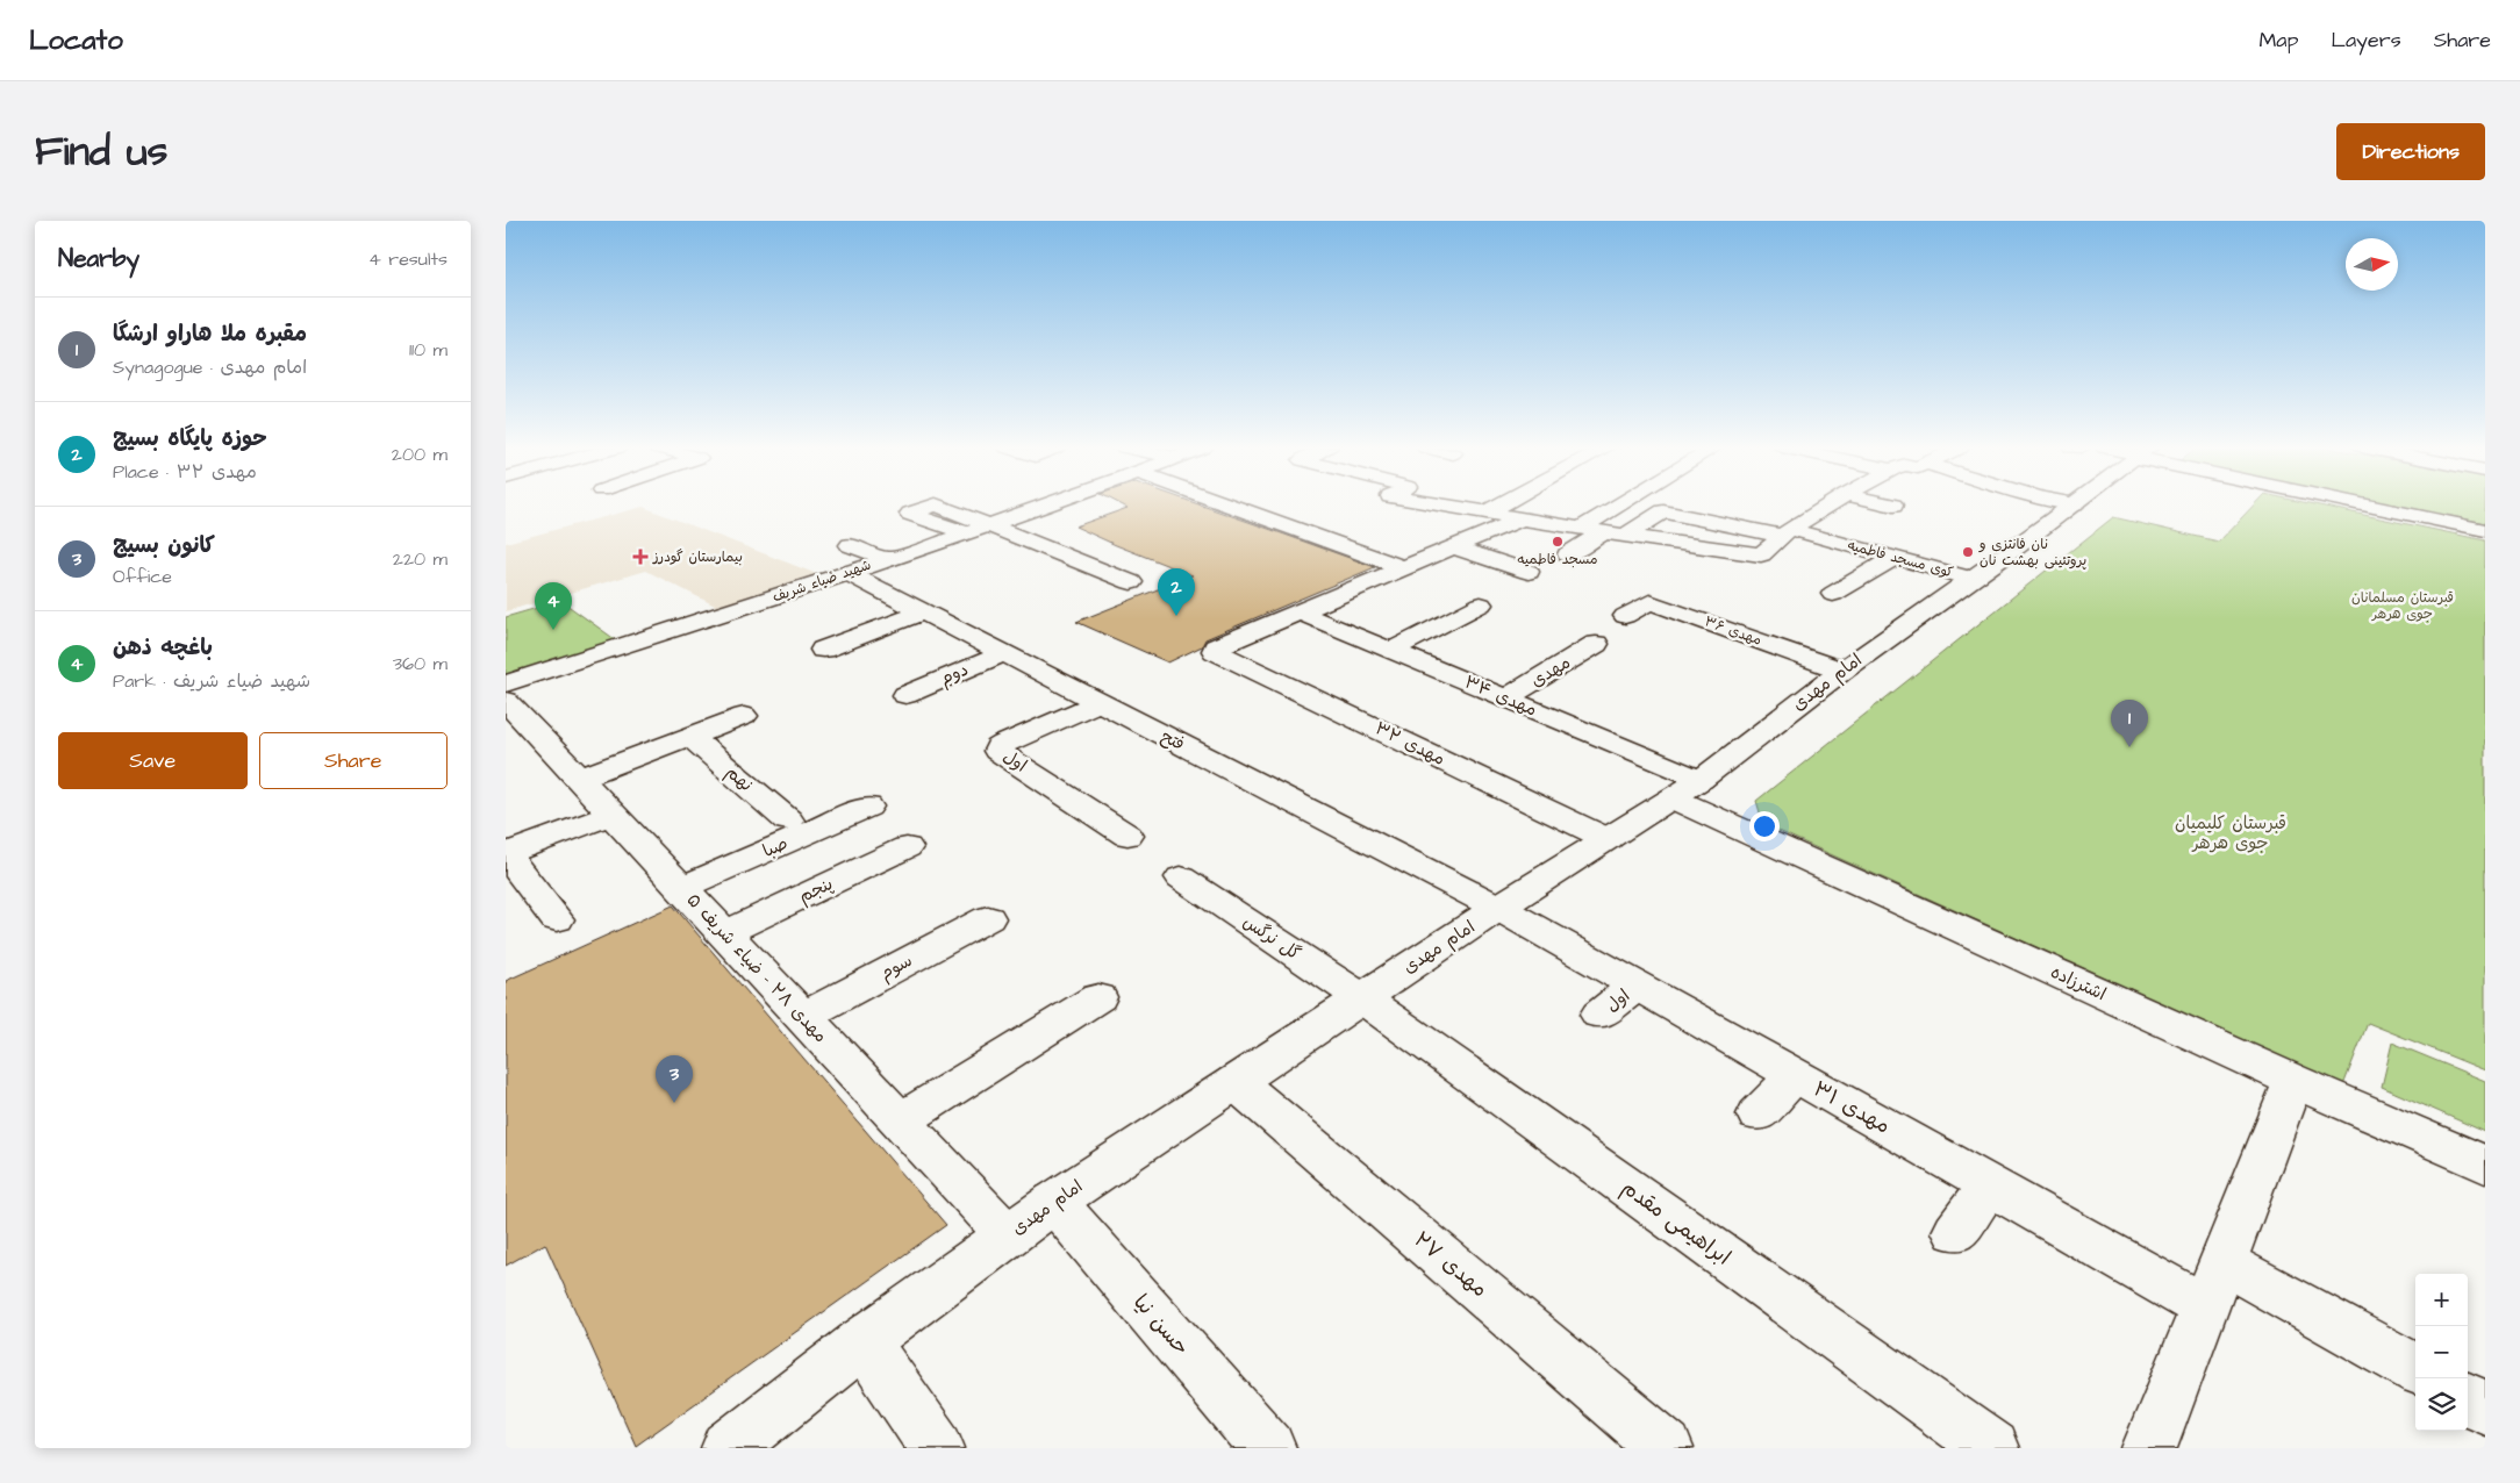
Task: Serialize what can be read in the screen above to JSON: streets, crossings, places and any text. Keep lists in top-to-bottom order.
{
  "streets": {
    "street": [
      "کوی مسجد فاطمیه",
      "شهید ضیاء شریف",
      "مهدی ۳۶",
      "مهدی",
      "دوم",
      "امام مهدی",
      "مهدی ۳۴",
      "فتح",
      "مهدی ۳۲",
      "اول",
      "نهم",
      "صبا",
      "پنجم",
      "گل نرگس",
      "سوم",
      "مهدی ۲۸ - ضیاء شریف ۵",
      "اشترزاده",
      "مهدی ۳۱",
      "ابراهیمی مقدم",
      "مهدی ۲۷",
      "حسن نیا"
    ]
  },
  "crossings": [
    ["کوی مسجد فاطمیه", "امام مهدی"],
    ["شهید ضیاء شریف", "فتح"],
    ["مهدی ۳۶", "امام مهدی"],
    ["مهدی", "مهدی ۳۴"],
    ["دوم", "فتح"],
    ["امام مهدی", "مهدی ۳۴"],
    ["امام مهدی", "فتح"],
    ["امام مهدی", "مهدی ۳۲"],
    ["امام مهدی", "گل نرگس"],
    ["امام مهدی", "مهدی ۲۸ - ضیاء شریف ۵"],
    ["امام مهدی", "اشترزاده"],
    ["امام مهدی", "مهدی ۳۱"],
    ["امام مهدی", "ابراهیمی مقدم"],
    ["امام مهدی", "مهدی ۲۷"],
    ["امام مهدی", "حسن نیا"],
    ["مهدی ۳۴", "مهدی ۳۲"],
    ["مهدی ۳۴", "اشترزاده"],
    ["فتح", "اول"],
    ["فتح", "مهدی ۳۱"],
    ["اول", "مهدی ۳۱"],
    ["صبا", "مهدی ۲۸ - ضیاء شریف ۵"],
    ["پنجم", "مهدی ۲۸ - ضیاء شریف ۵"],
    ["گل نرگس", "ابراهیمی مقدم"],
    ["سوم", "مهدی ۲۸ - ضیاء شریف ۵"]
  ],
  "parks": ["قبرستان مسلمانان جوی هرهر", "قبرستان کلیمیان جوی هرهر"],
  "places": {
    "other": ["مسجد فاطمیه", "نان فانتزی و پروتئینی بهشت نان"],
    "health": ["بیمارستان گودرز"]
  },
  "north": "right",
  "page": {
    "header": "Locato",
    "nav": ["Map", "Layers", "Share"],
    "title": "Find us",
    "buttons": [
      "Directions",
      ["Save", "Share"]
    ],
    "heading": ["Nearby", "4 results"],
    "list": [
      {
        "mark": "1",
        "name": "مقبره ملا هاراو ارشگا",
        "note": "Synagogue · امام مهدی",
        "value": "110 m"
      },
      {
        "mark": "2",
        "name": "حوزه پایگاه بسیج",
        "note": "Place · مهدی ۳۲",
        "value": "200 m"
      },
      {
        "mark": "3",
        "name": "کانون بسیج",
        "note": "Office",
        "value": "220 m"
      },
      {
        "mark": "4",
        "name": "باغچه ذهن",
        "note": "Park · شهید ضیاء شریف",
        "value": "360 m"
      }
    ],
    "pins": [
      "2",
      "4",
      "1",
      "3"
    ],
    "map_buttons": ["+", "−"]
  }
}
